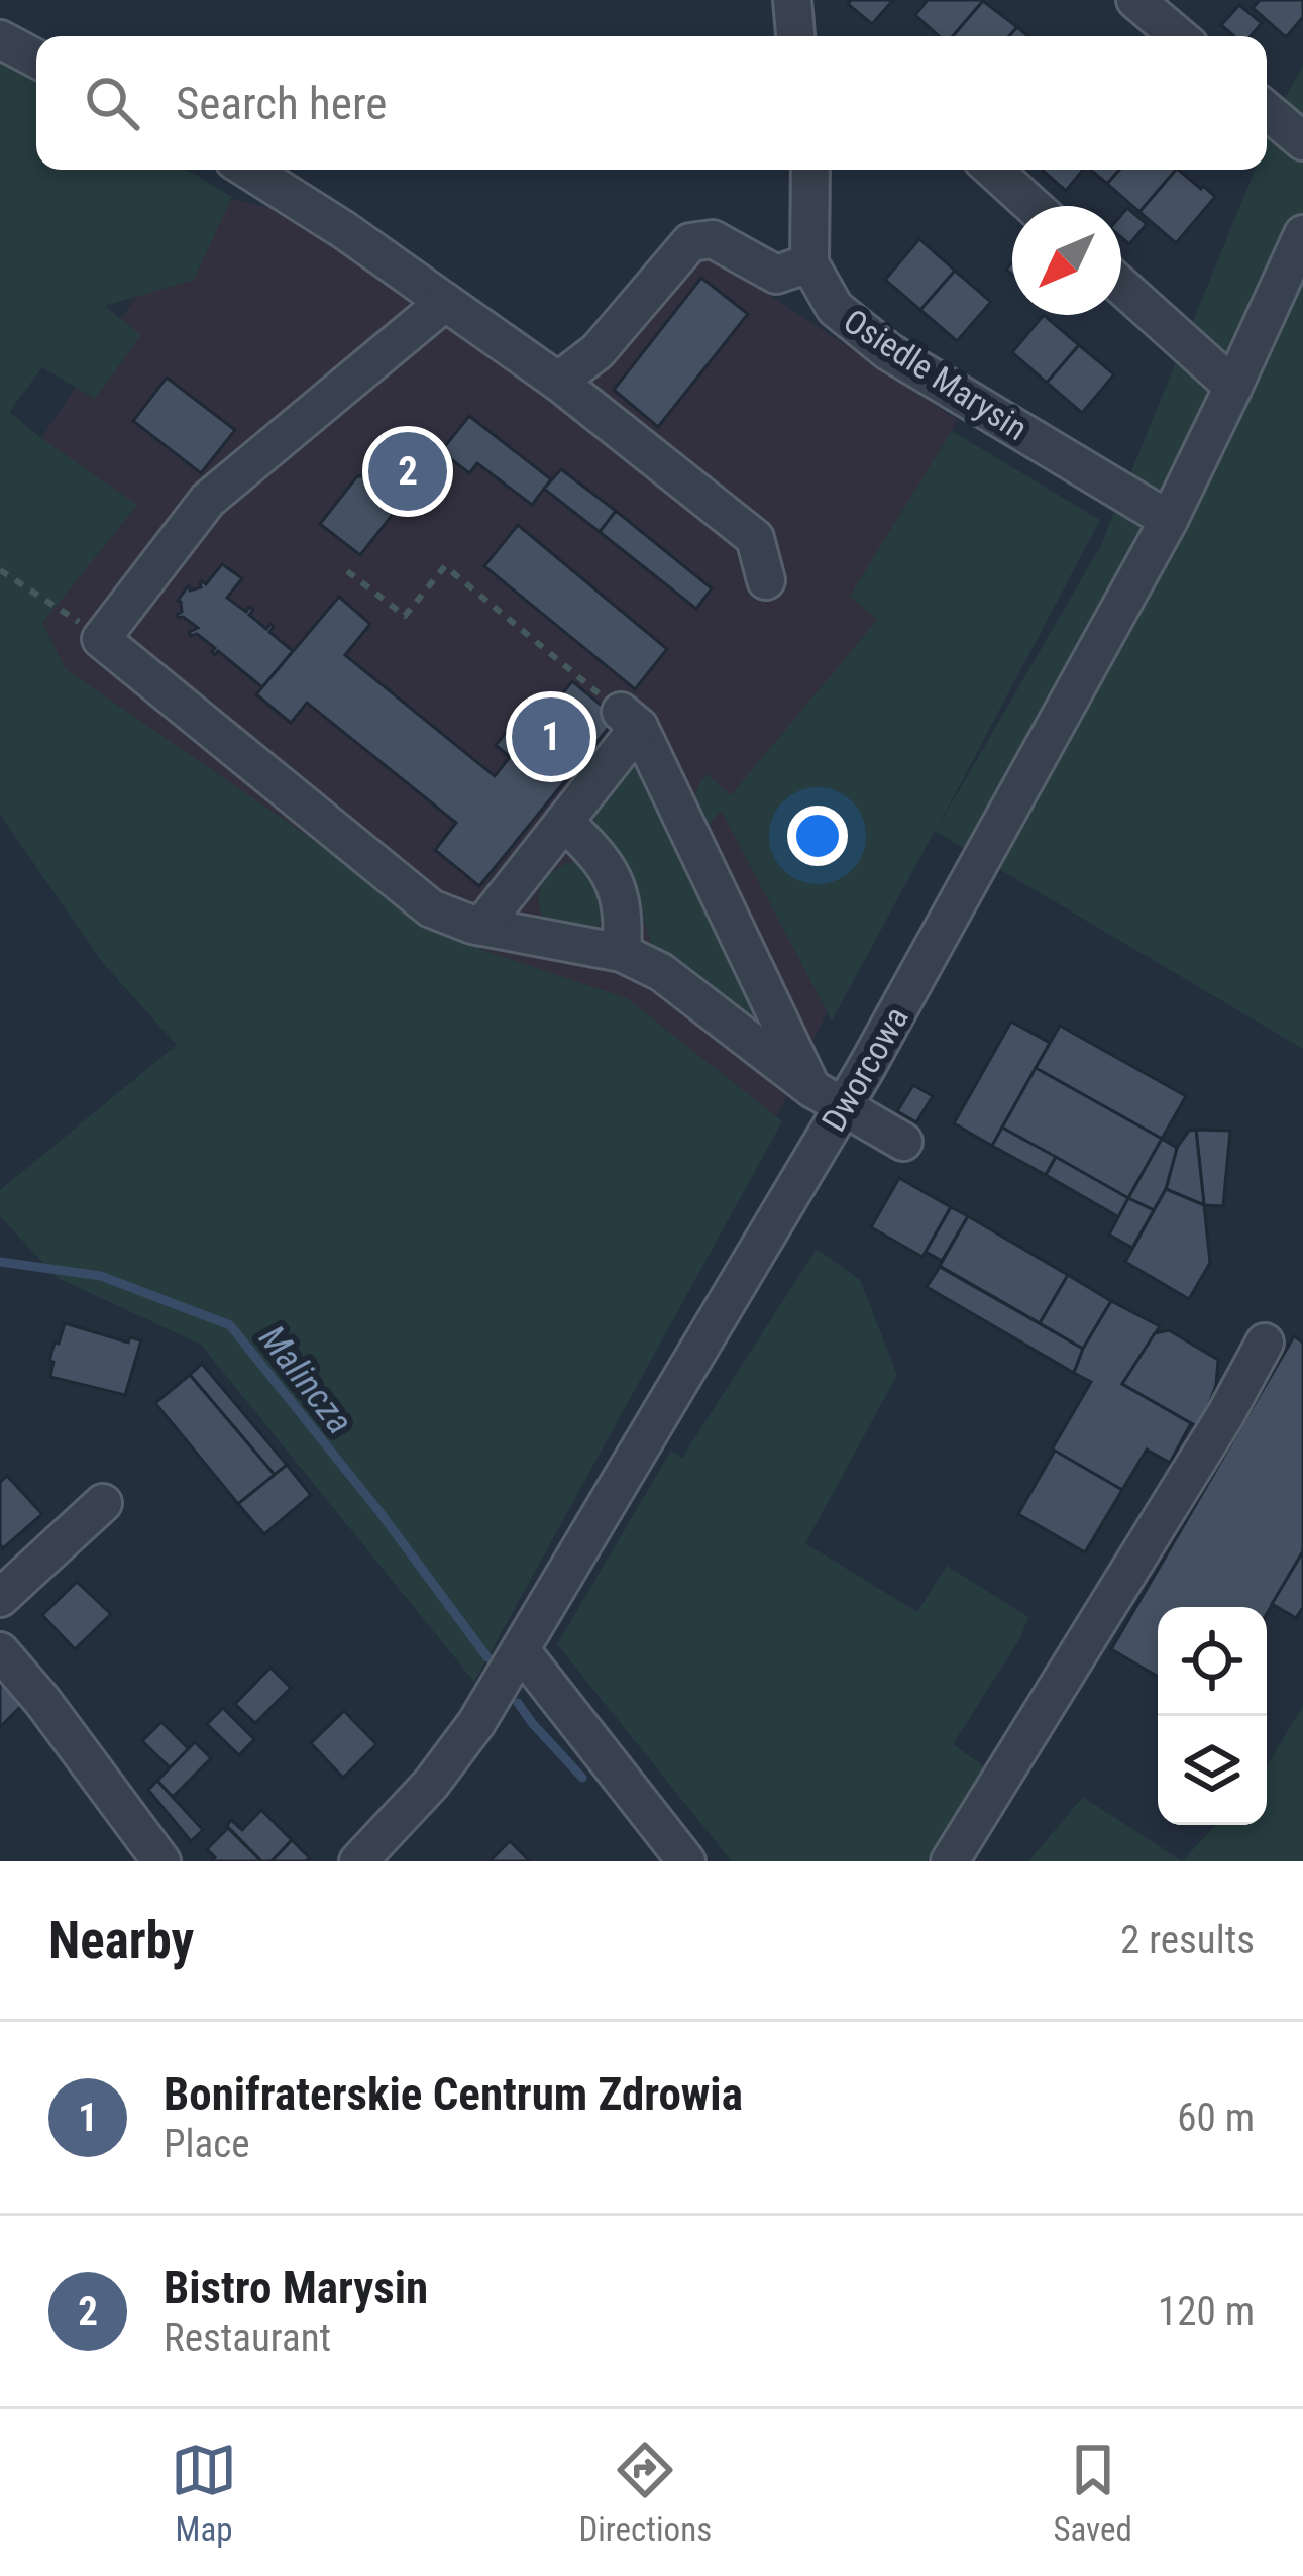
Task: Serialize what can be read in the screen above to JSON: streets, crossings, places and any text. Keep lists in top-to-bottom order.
{
  "streets": {
    "street": ["Osiedle Marysin", "Dworcowa"]
  },
  "crossings": [
    ["Osiedle Marysin", "Dworcowa"]
  ],
  "water": ["Malincza"],
  "north": "bottom left",
  "page": {
    "search": "Search here",
    "pins": ["2", "1"],
    "heading": ["Nearby", "2 results"],
    "list": [
      {
        "mark": "1",
        "name": "Bonifraterskie Centrum Zdrowia",
        "note": "Place",
        "value": "60 m"
      },
      {
        "mark": "2",
        "name": "Bistro Marysin",
        "note": "Restaurant",
        "value": "120 m"
      }
    ],
    "nav": ["Map", "Directions", "Saved"]
  }
}
